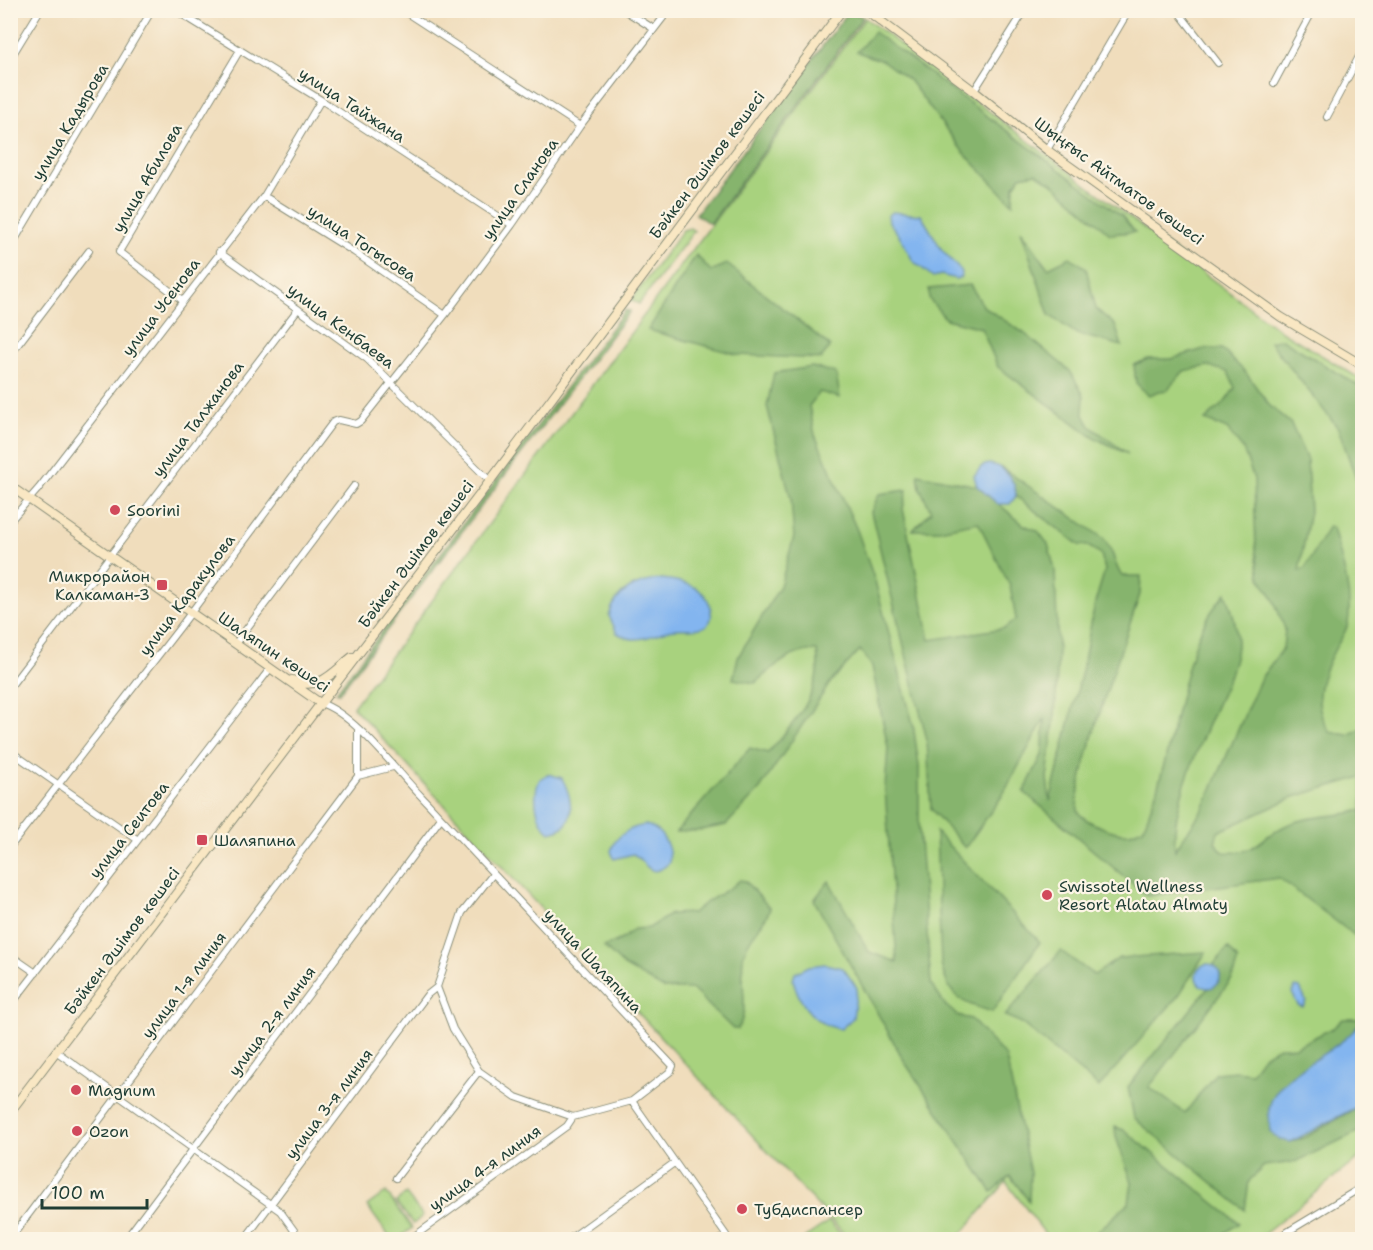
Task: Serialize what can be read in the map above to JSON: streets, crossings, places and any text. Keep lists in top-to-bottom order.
{
  "streets": {
    "main road": ["Бәйкен Әшімов көшесі", "Шыңғыс Айтматов көшесі", "Шаляпин көшесі"],
    "street": [
      "улица Тайжана",
      "улица Кадырова",
      "улица Абилова",
      "улица Сланова",
      "улица Тогысова",
      "улица Усенова",
      "улица Кенбаева",
      "улица Талжанова",
      "улица Каракулова",
      "улица Сеитова",
      "улица Шаляпина",
      "улица 1-я линия",
      "улица 2-я линия",
      "улица 3-я линия",
      "улица 4-я линия"
    ]
  },
  "crossings": [
    ["улица Тайжана", "улица Абилова"],
    ["улица Тайжана", "улица Сланова"],
    ["улица Тайжана", "улица Усенова"],
    ["Бәйкен Әшімов көшесі", "улица Кенбаева"],
    ["Бәйкен Әшімов көшесі", "Шаляпин көшесі"],
    ["улица Абилова", "улица Усенова"],
    ["улица Сланова", "улица Тогысова"],
    ["улица Сланова", "улица Кенбаева"],
    ["улица Сланова", "улица Каракулова"],
    ["улица Тогысова", "улица Усенова"],
    ["улица Усенова", "улица Кенбаева"],
    ["улица Усенова", "Шаляпин көшесі"],
    ["улица Кенбаева", "улица Талжанова"],
    ["улица Кенбаева", "улица Каракулова"],
    ["улица Талжанова", "Шаляпин көшесі"],
    ["улица Каракулова", "Шаляпин көшесі"],
    ["Шаляпин көшесі", "улица Сеитова"],
    ["Шаляпин көшесі", "улица Шаляпина"],
    ["Шаляпин көшесі", "улица 2-я линия"]
  ],
  "places": {
    "other": [
      "Soorini",
      "Swissotel Wellness Resort Alatau Almaty",
      "Magnum",
      "Ozon",
      "Тубдиспансер"
    ],
    "transit": ["Микрорайон Калкаман-3", "Шаляпина"]
  },
  "scale_bar": "100 m"
}
